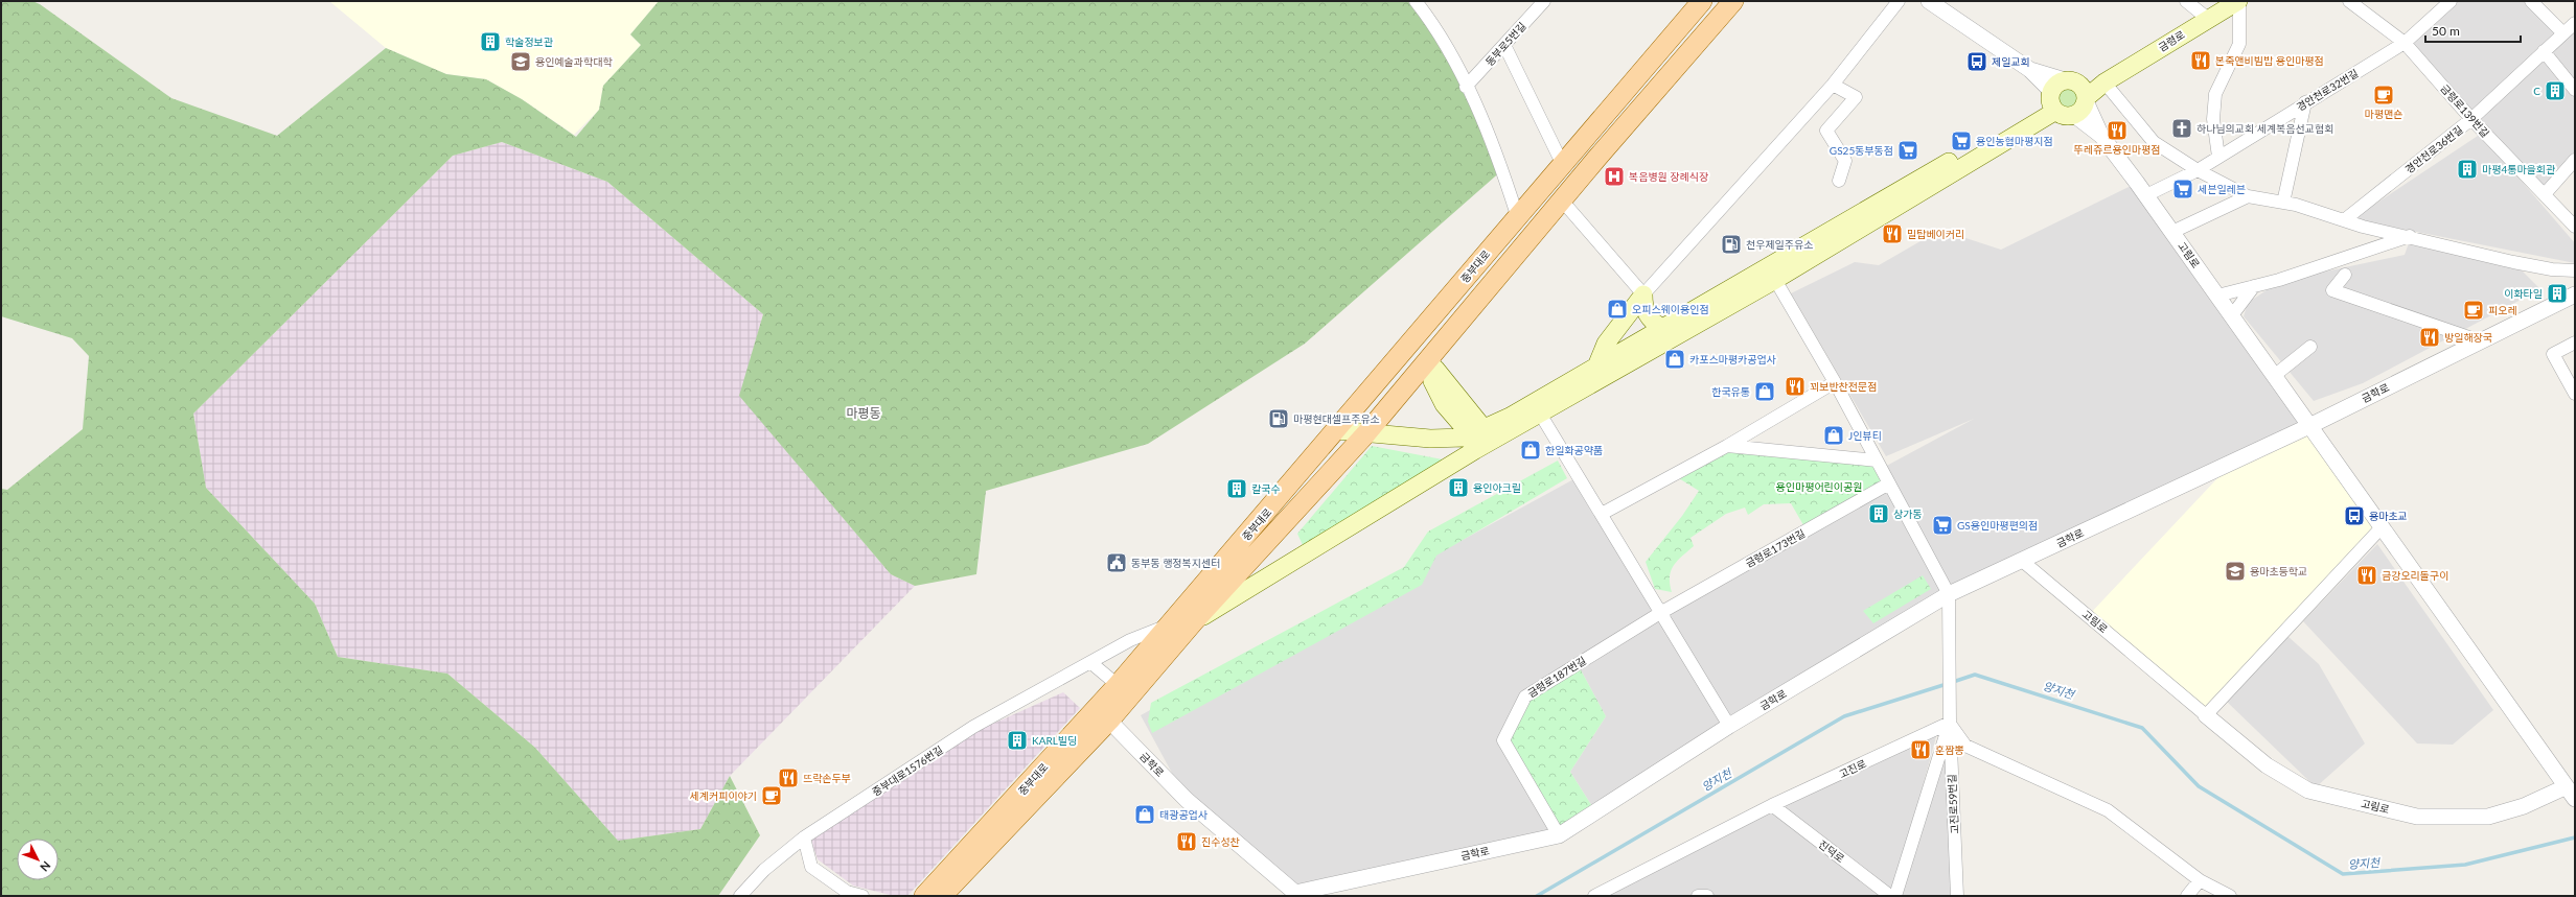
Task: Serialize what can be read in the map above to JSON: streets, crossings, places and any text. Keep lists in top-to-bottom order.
{
  "streets": {
    "main road": ["금령로", "중부대로"],
    "street": [
      "동부로5번길",
      "경안천로32번길",
      "금령로139번길",
      "경안천로36번길",
      "고림로",
      "금학로",
      "금령로173번길",
      "금령로187번길",
      "고진로",
      "중부대로1576번길",
      "고진로59번길",
      "진덕로"
    ]
  },
  "crossings": [
    ["금령로", "고림로"],
    ["경안천로32번길", "금령로139번길"],
    ["경안천로32번길", "고림로"],
    ["금령로139번길", "경안천로36번길"],
    ["고림로", "금학로"],
    ["중부대로", "금학로"],
    ["중부대로", "중부대로1576번길"],
    ["금학로", "금령로187번길"],
    ["금학로", "고진로59번길"],
    ["금령로173번길", "금령로187번길"],
    ["고진로", "고진로59번길"],
    ["고진로", "진덕로"]
  ],
  "districts": ["마평동"],
  "water": ["양지천"],
  "parks": ["용인마평어린이공원"],
  "places": {
    "building": [
      "학술정보관",
      "C",
      "마평4통마을회관",
      "이화타일",
      "용인아크릴",
      "칼국수",
      "상가동",
      "KARL빌딩"
    ],
    "restaurant": [
      "본죽앤비빔밥 용인마평점",
      "뚜레쥬르용인마평점",
      "밀탑베이커리",
      "방일해장국",
      "꾀보반찬전문점",
      "금강오리돌구이",
      "훈짬뽕",
      "뜨락손두부",
      "진수성찬"
    ],
    "school or university": ["용인예술과학대학", "용마초등학교"],
    "bus stop": ["제일교회", "용마초교"],
    "cafe": ["마평맨숀", "피오레", "세계커피이야기"],
    "church": ["하나님의교회 세계복음선교협회"],
    "supermarket": [
      "용인농협마평지점",
      "GS25동부동점",
      "세븐일레븐",
      "GS용인마평편의점"
    ],
    "hospital": ["복음병원 장례식장"],
    "fuel station": ["천우제일주유소", "마평현대셀프주유소"],
    "shop": [
      "오피스웨이용인점",
      "카포스마평카공업사",
      "한국유통",
      "J인뷰티",
      "한일화공약품",
      "태광공업사"
    ],
    "public building": ["동부동 행정복지센터"]
  },
  "scale_bar": "50 m",
  "north": "bottom right"
}
